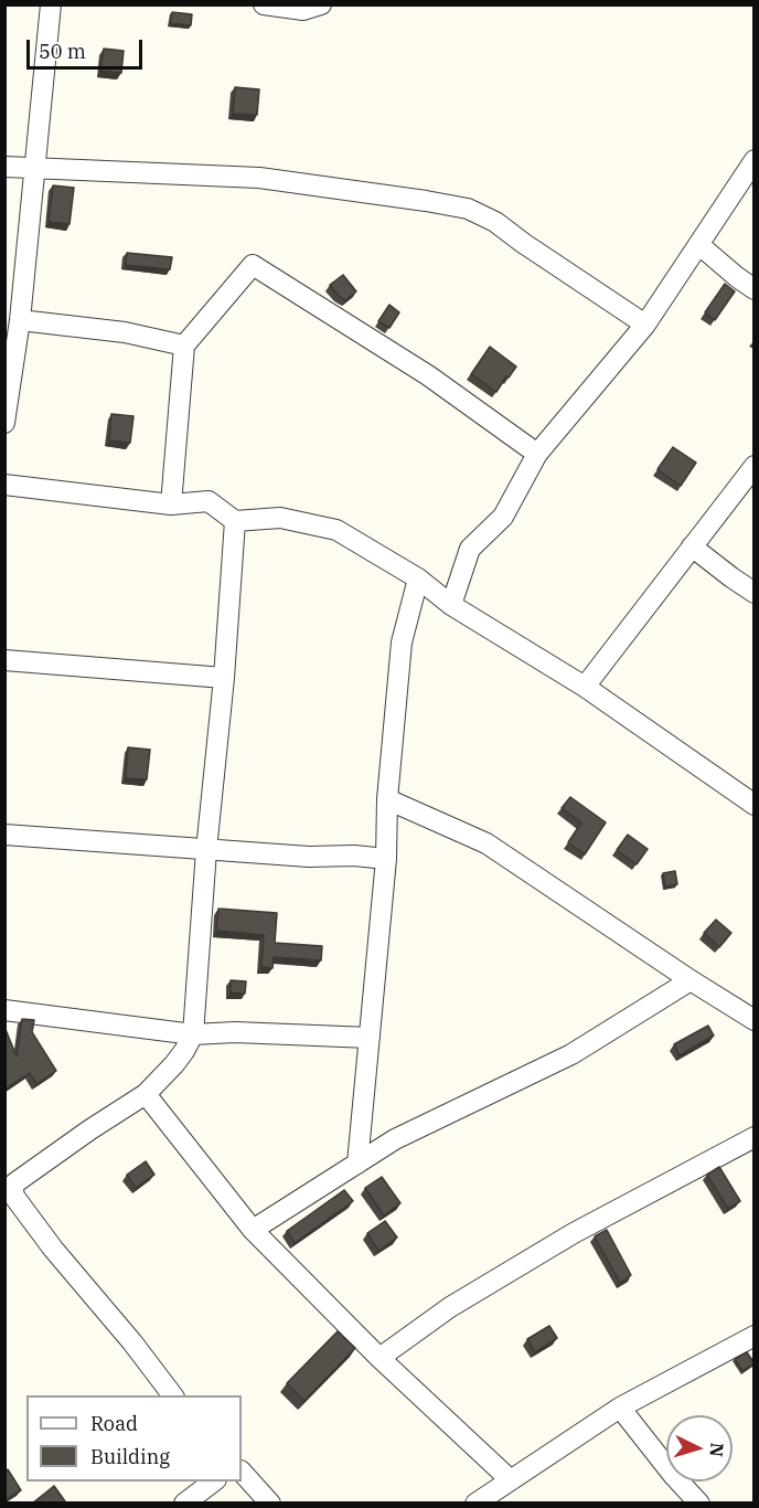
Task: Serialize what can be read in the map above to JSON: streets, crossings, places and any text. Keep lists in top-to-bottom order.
{
  "legend": ["Road", "Building"],
  "scale_bar": "50 m",
  "north": "right"
}
